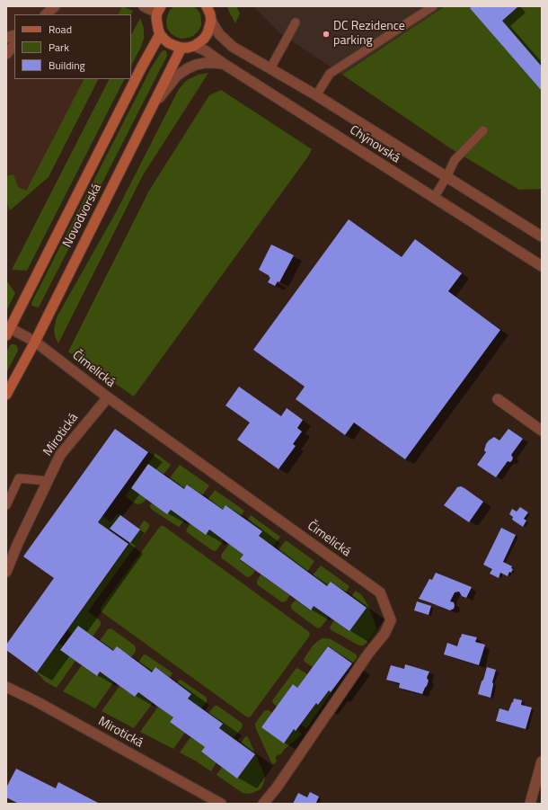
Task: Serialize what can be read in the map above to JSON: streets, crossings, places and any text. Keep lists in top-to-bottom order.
{
  "streets": {
    "main road": ["Novodvorská"],
    "street": ["Chýnovská", "Čimelická", "Mirotická"]
  },
  "crossings": [
    ["Novodvorská", "Čimelická"],
    ["Čimelická", "Mirotická"]
  ],
  "places": ["DC Rezidence parking"],
  "legend": ["Road", "Park", "Building"]
}
